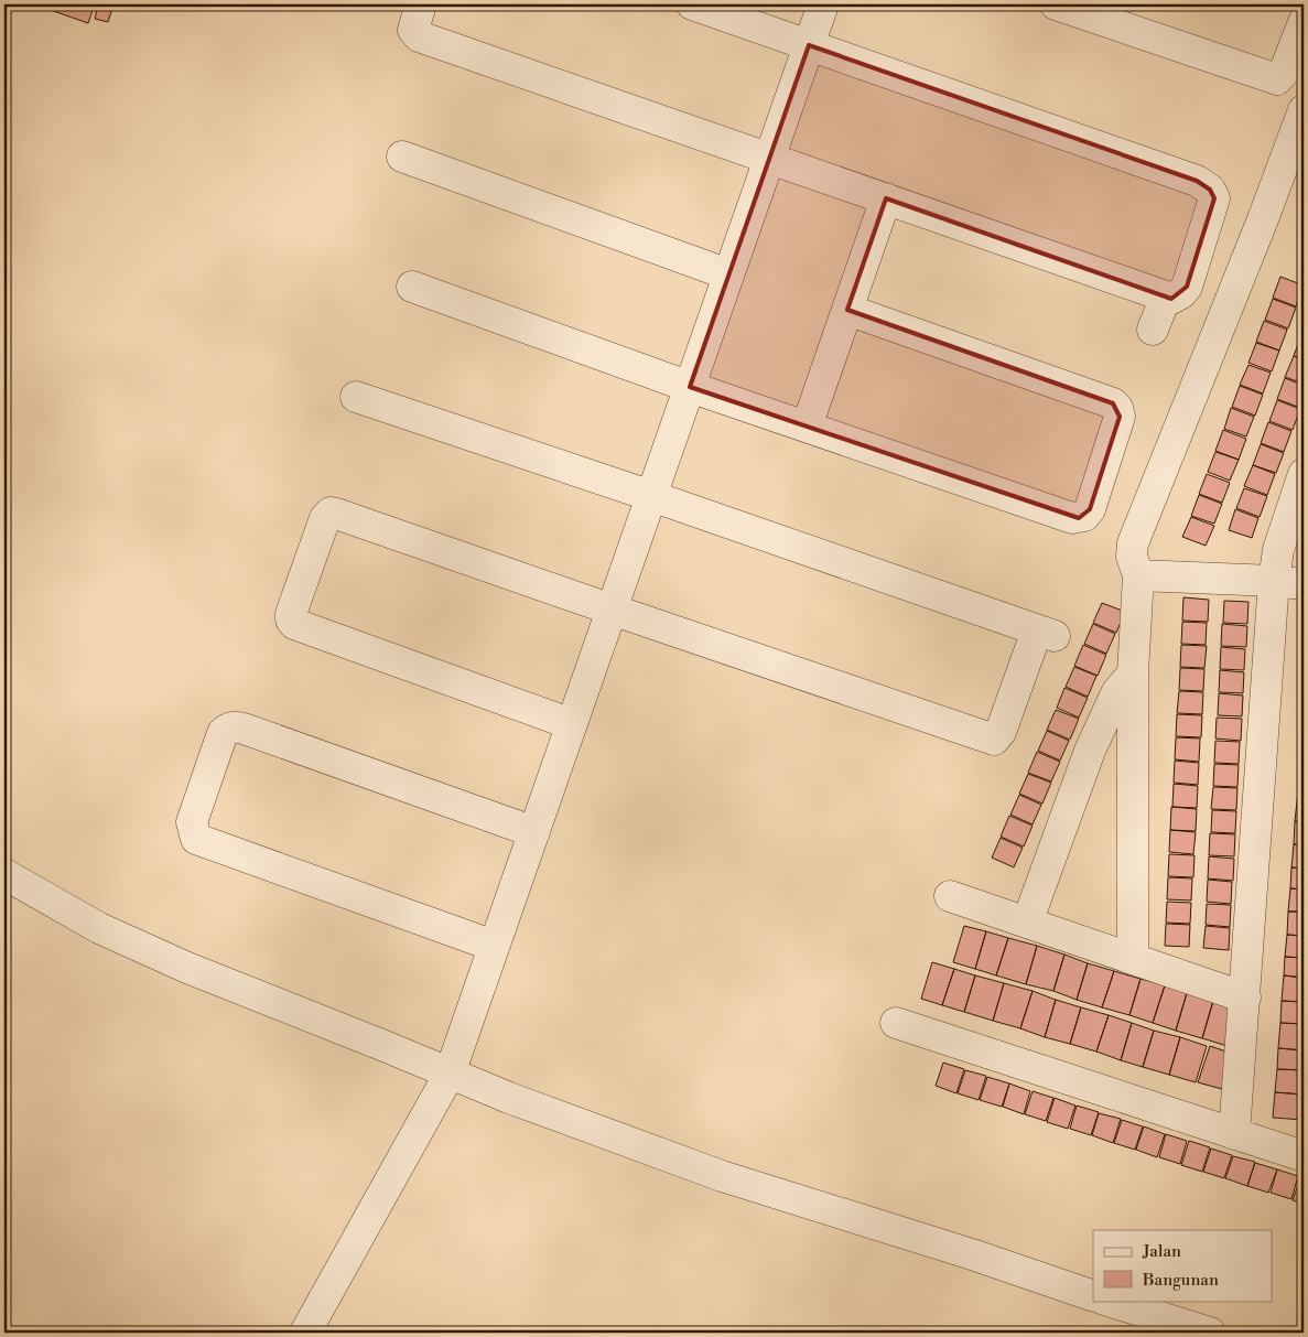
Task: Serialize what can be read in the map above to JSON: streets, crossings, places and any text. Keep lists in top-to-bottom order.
{
  "legend": ["Jalan", "Bangunan"]
}
